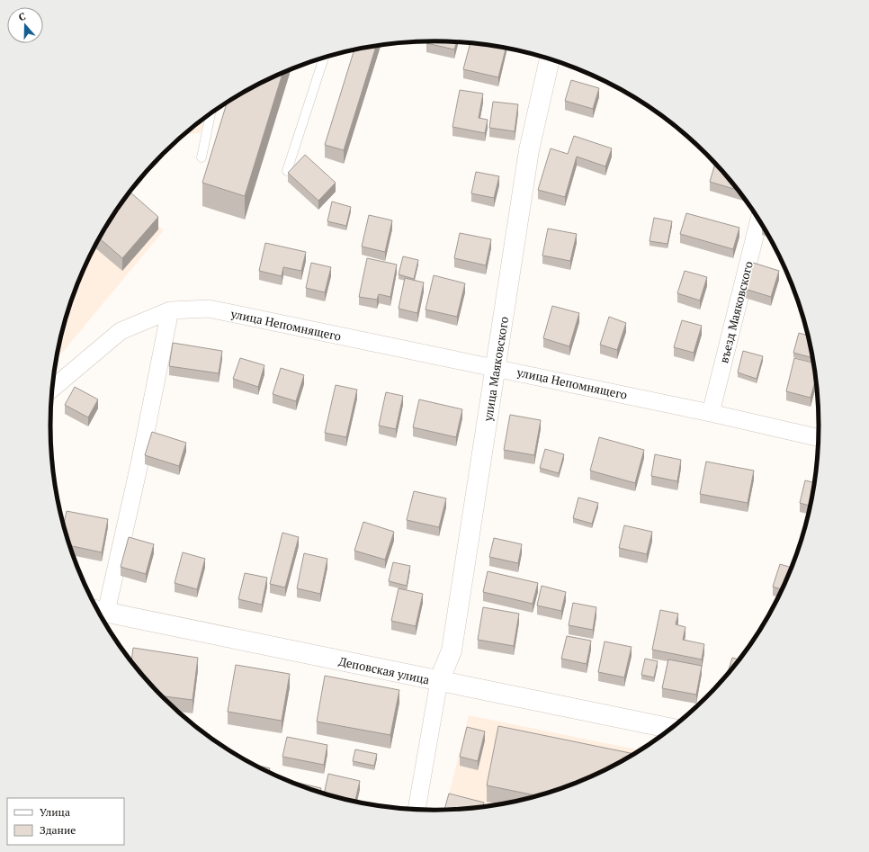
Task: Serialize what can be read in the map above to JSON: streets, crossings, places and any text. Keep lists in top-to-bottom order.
{
  "streets": {
    "street": [
      "въезд Маяковского",
      "улица Непомнящего",
      "улица Маяковского",
      "Деповская улица"
    ]
  },
  "crossings": [
    ["въезд Маяковского", "улица Непомнящего"],
    ["улица Непомнящего", "улица Маяковского"],
    ["улица Маяковского", "Деповская улица"]
  ],
  "legend": ["Улица", "Здание"],
  "north": "top"
}
